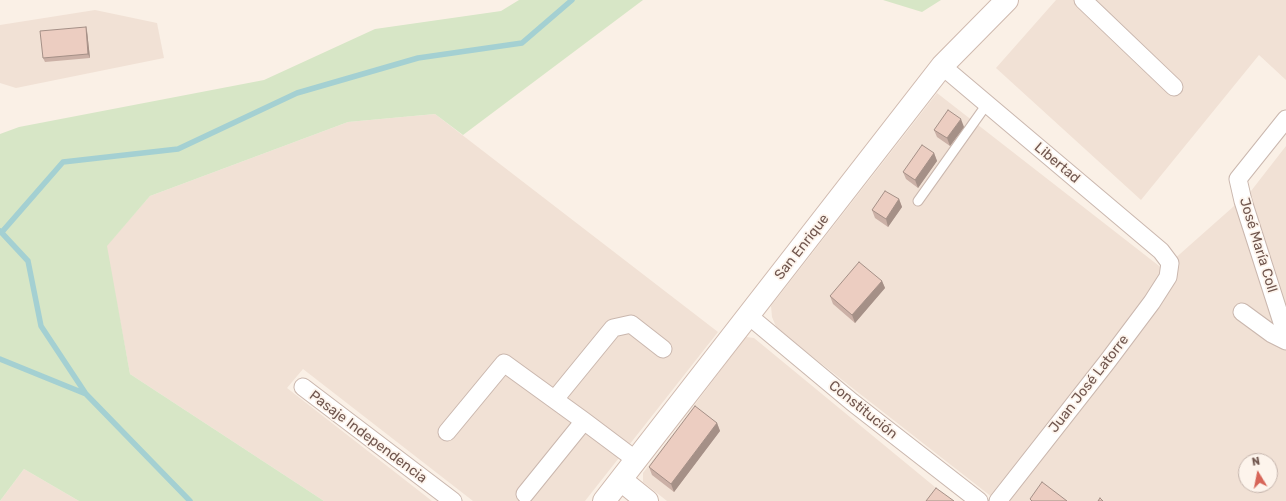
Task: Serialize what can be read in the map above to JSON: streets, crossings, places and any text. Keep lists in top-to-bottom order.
{
  "streets": {
    "street": [
      "Libertad",
      "José María Coll",
      "San Enrique",
      "Juan José Latorre",
      "Constitución",
      "Pasaje Independencia"
    ]
  },
  "crossings": [
    ["Libertad", "San Enrique"],
    ["Libertad", "Juan José Latorre"],
    ["San Enrique", "Constitución"]
  ],
  "north": "top"
}
